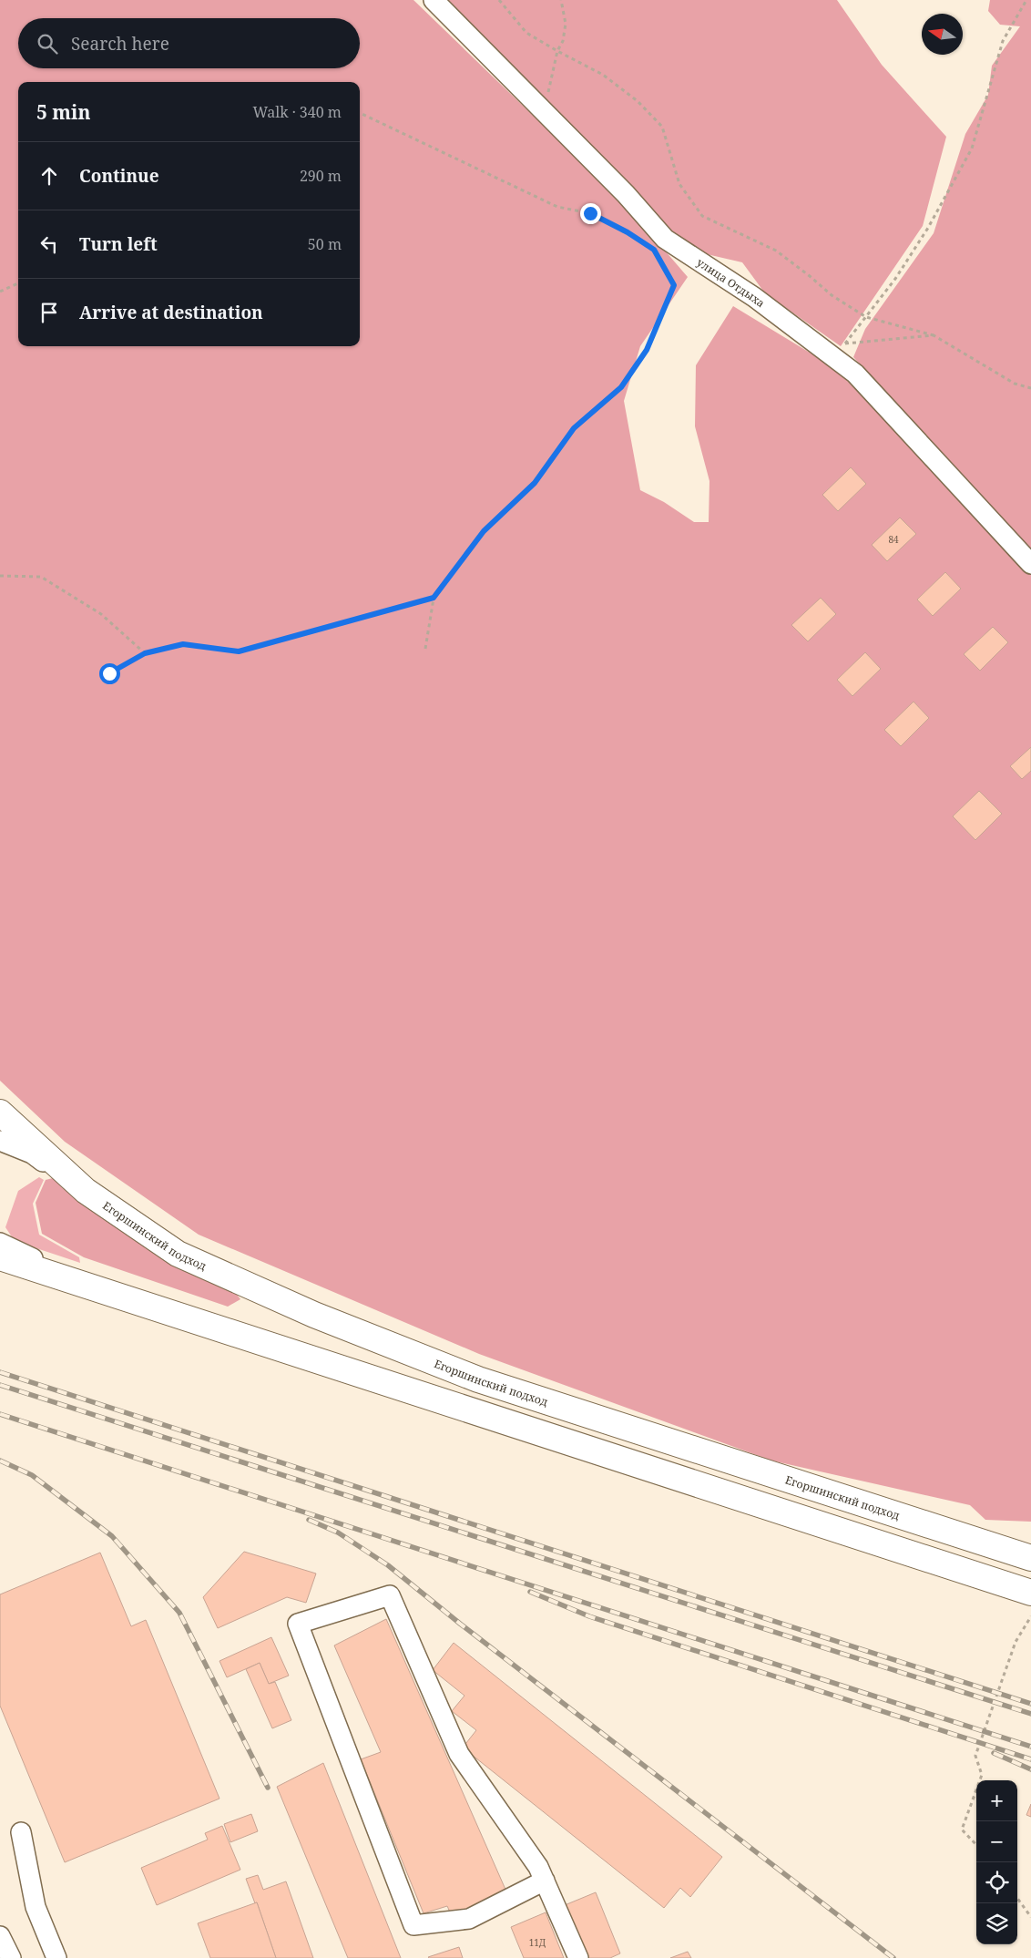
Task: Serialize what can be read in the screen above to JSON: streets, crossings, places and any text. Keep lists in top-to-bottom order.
{
  "streets": {
    "main road": ["Егоршинский подход"],
    "street": ["улица Отдыха"]
  },
  "house_numbers": ["84", "11Д"],
  "north": "left",
  "page": {
    "search": "Search here",
    "heading": ["5 min", "Walk · 340 m"],
    "list": [
      ["Continue", "290 m"],
      ["Turn left", "50 m"],
      "Arrive at destination"
    ],
    "map_buttons": ["+", "−"]
  }
}
